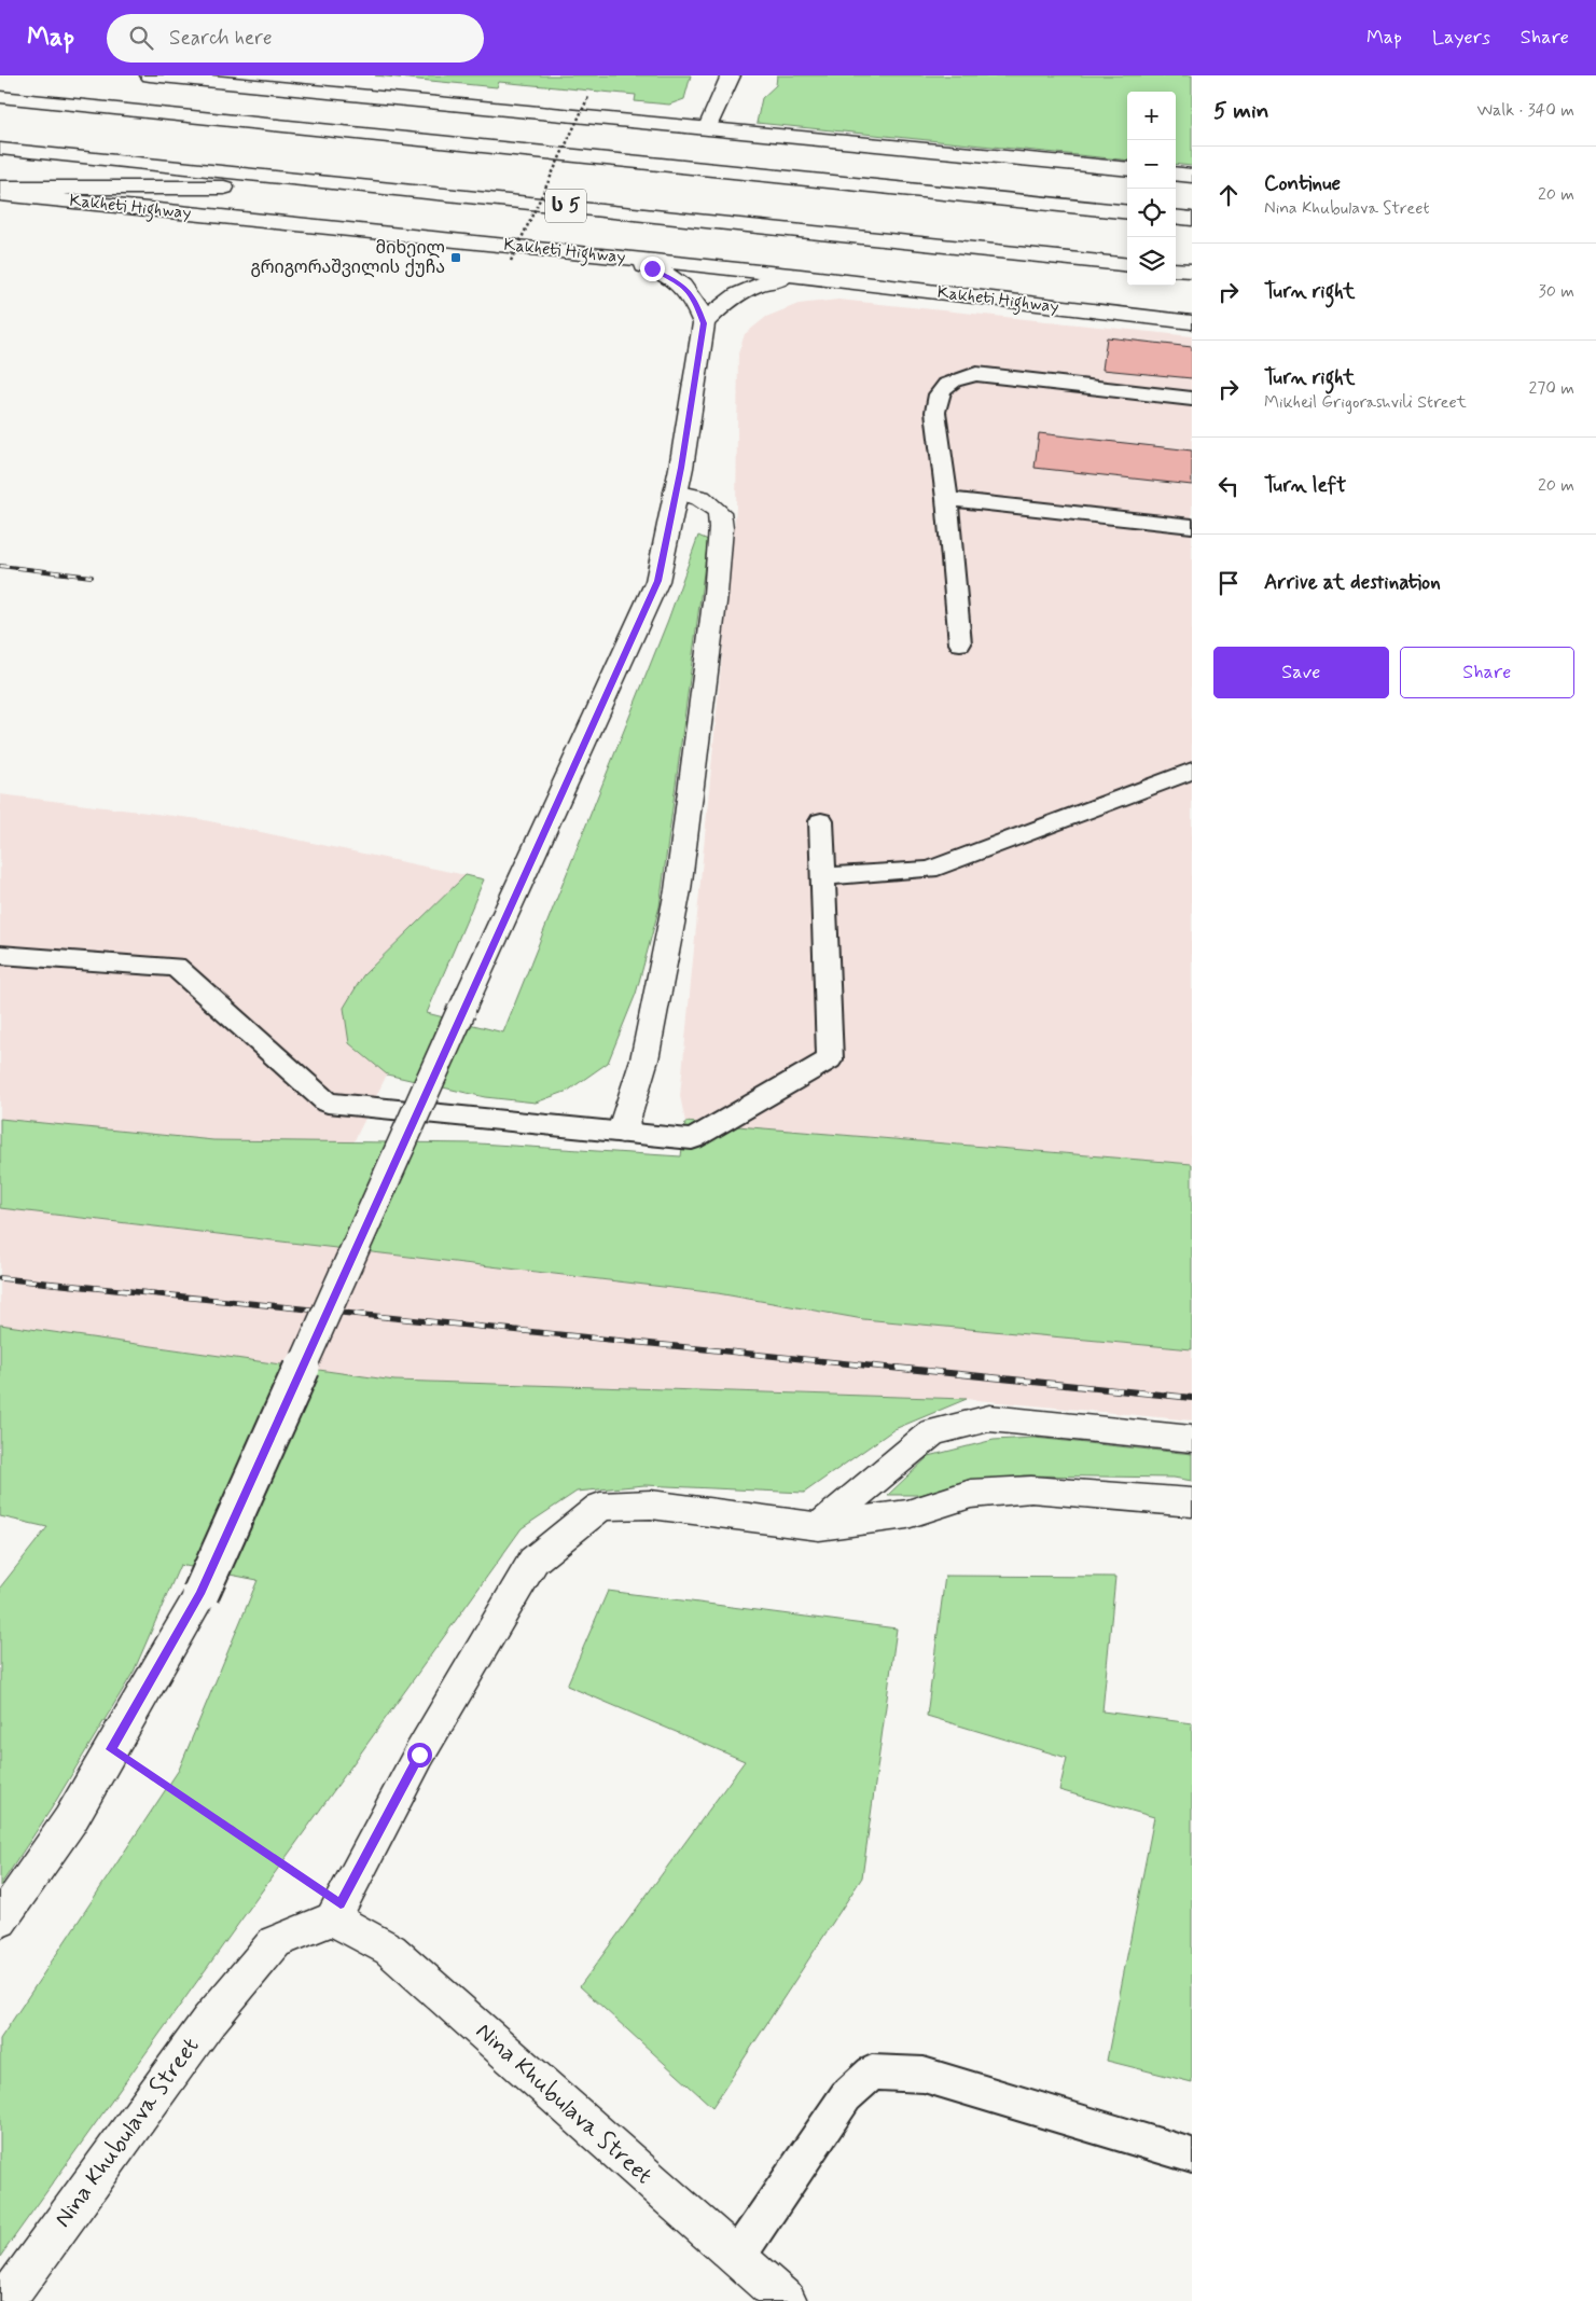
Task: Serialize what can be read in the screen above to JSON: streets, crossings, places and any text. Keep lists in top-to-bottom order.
{
  "streets": {
    "main road": ["ს 5", "Kakheti Highway", "Nina Khubulava Street"]
  },
  "places": {
    "transit": ["მიხეილ გრიგორაშვილის ქუჩა"]
  },
  "page": {
    "header": "Map",
    "search": "Search here",
    "nav": ["Map", "Layers", "Share"],
    "heading": ["5 min", "Walk · 340 m"],
    "map_buttons": ["+", "−"],
    "list": [
      ["Continue", "Nina Khubulava Street", "20 m"],
      ["Turn right", "30 m"],
      ["Turn right", "Mikheil Grigorashvili Street", "270 m"],
      ["Turn left", "20 m"],
      "Arrive at destination"
    ],
    "buttons": ["Save", "Share"]
  }
}
